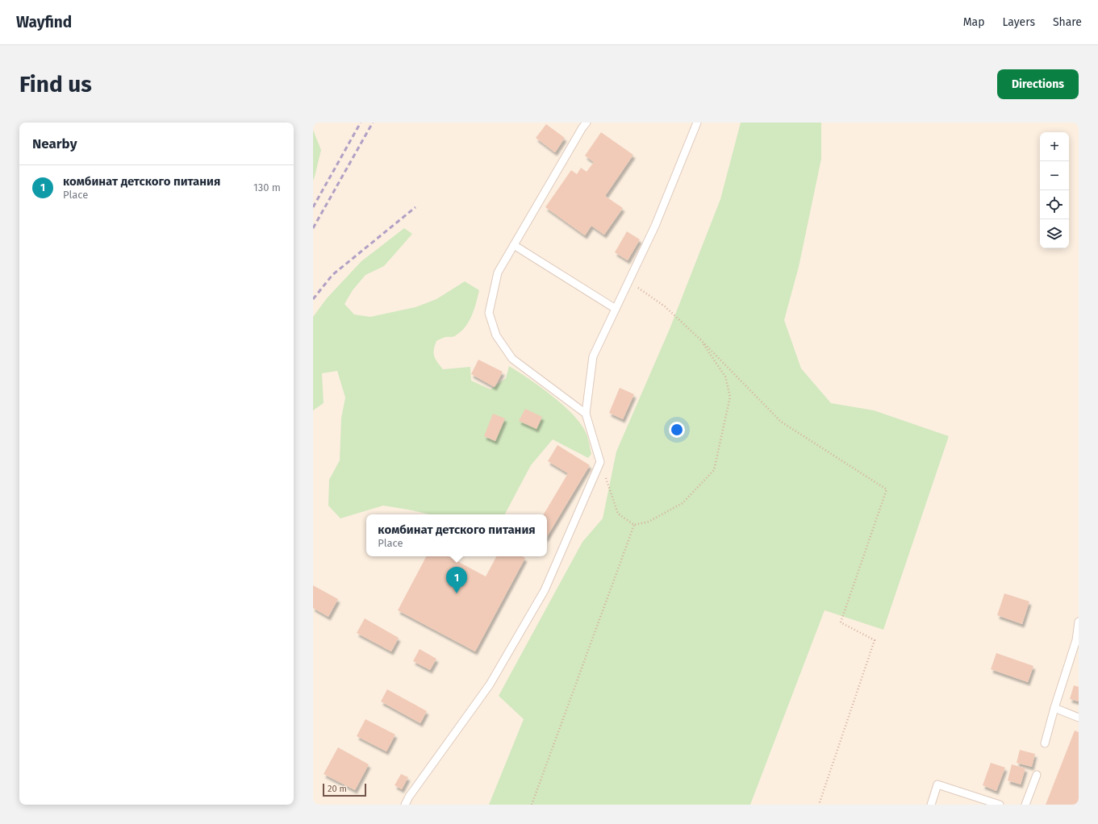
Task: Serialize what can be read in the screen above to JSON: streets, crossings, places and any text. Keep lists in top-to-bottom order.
{
  "scale_bar": "20 m",
  "page": {
    "header": "Wayfind",
    "nav": ["Map", "Layers", "Share"],
    "buttons": "Directions",
    "title": "Find us",
    "heading": "Nearby",
    "map_buttons": ["+", "−"],
    "list": [
      {
        "mark": "1",
        "name": "комбинат детского питания",
        "note": "Place",
        "value": "130 m"
      }
    ],
    "popup": ["комбинат детского питания", "Place"],
    "pins": "1",
    "scale": "20 m"
  }
}
